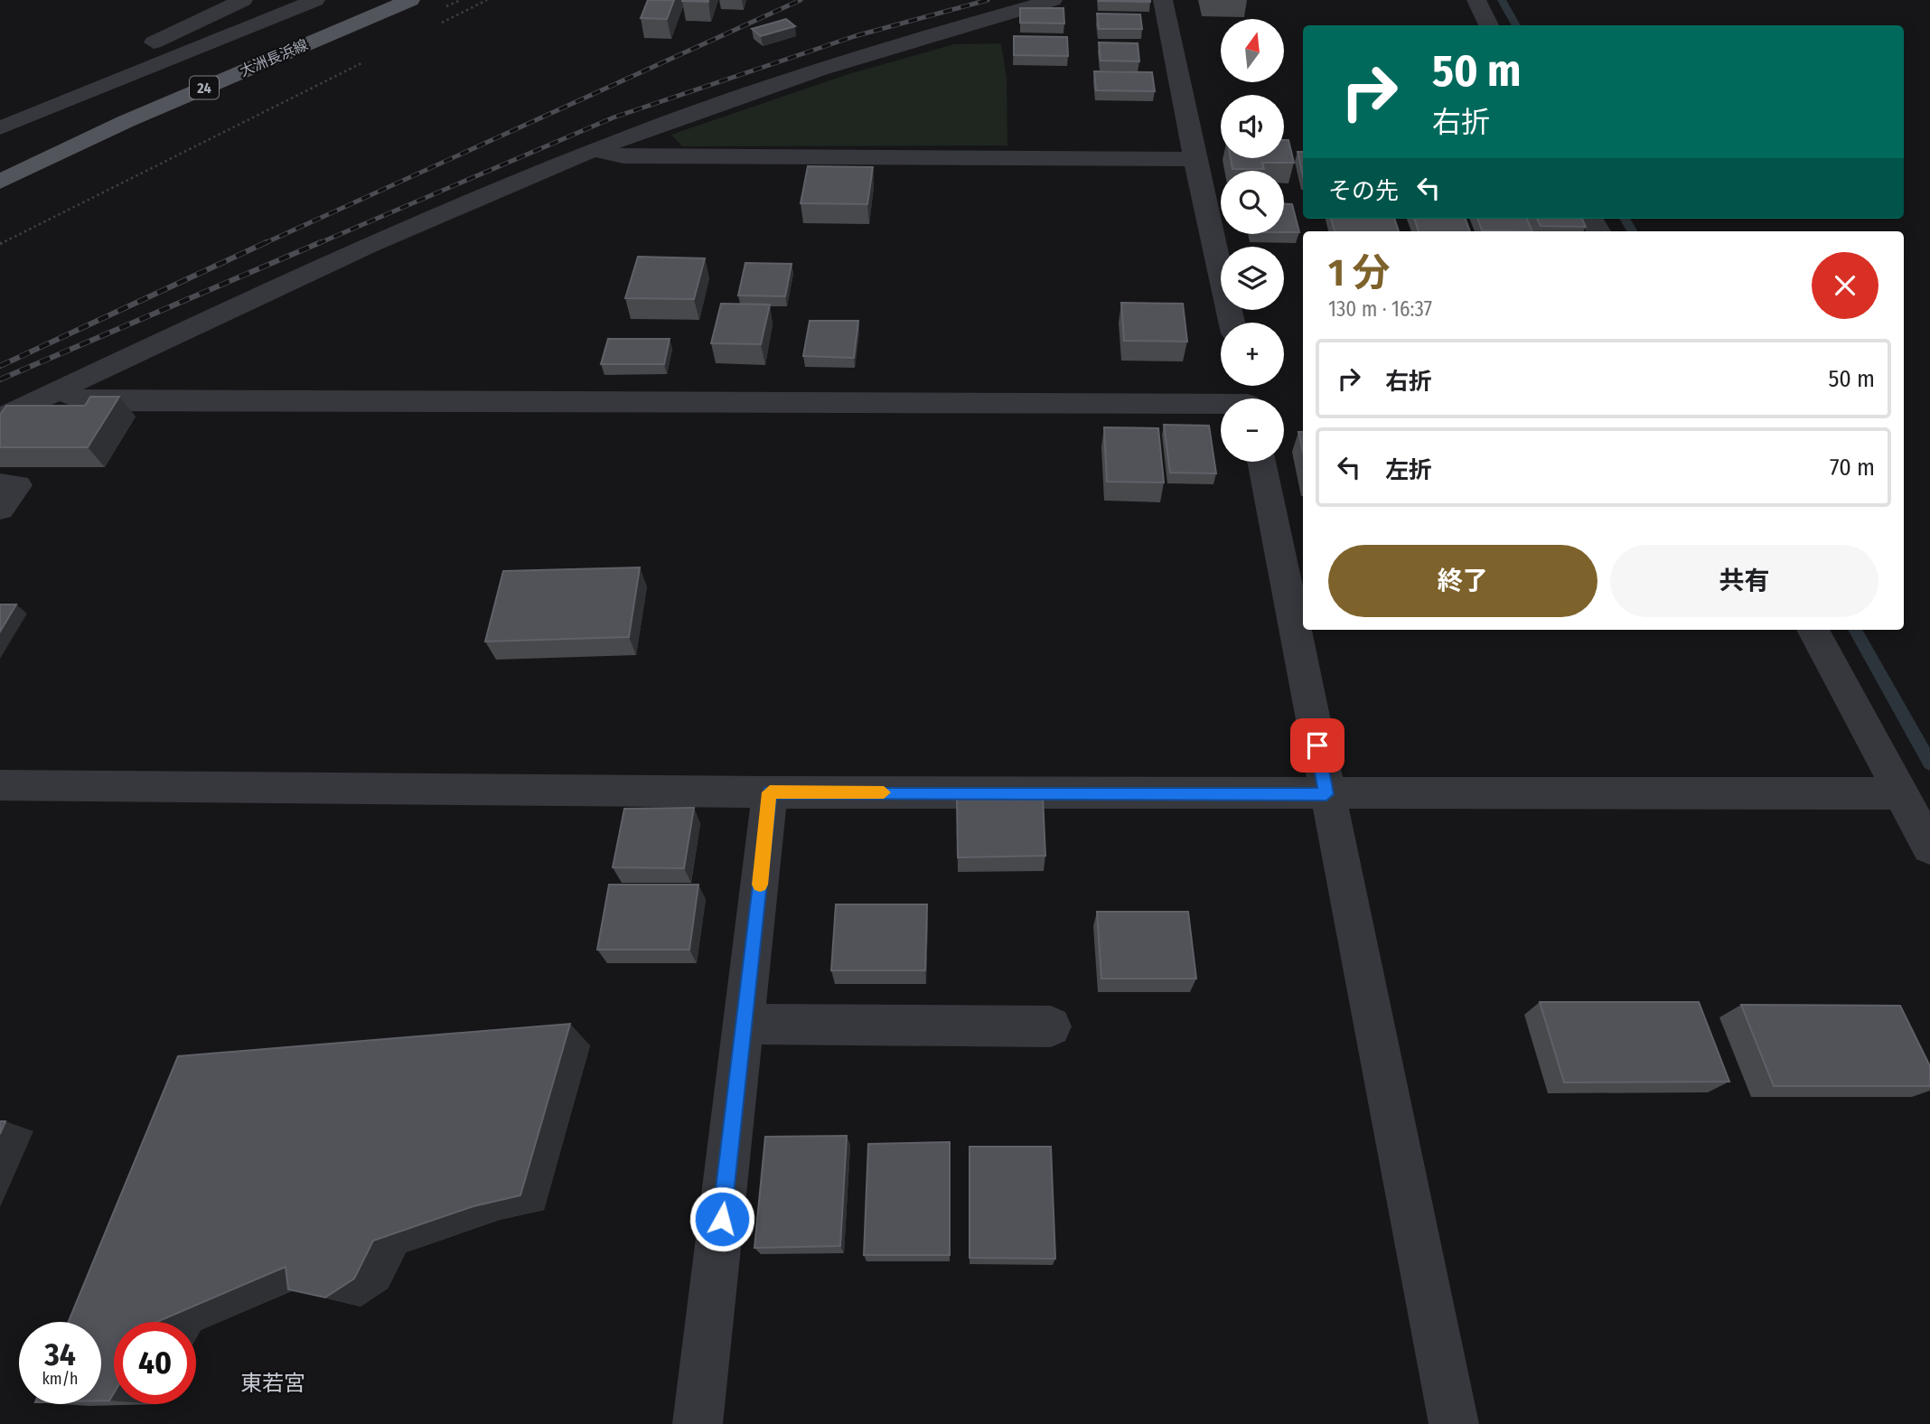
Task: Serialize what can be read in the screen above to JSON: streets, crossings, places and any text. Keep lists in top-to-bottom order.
{
  "streets": {
    "main road": ["大洲長浜線", "24"]
  },
  "districts": ["東若宮"],
  "north": "top",
  "page": {
    "map_buttons": ["+", "−"],
    "turn": ["50 m", "右折"],
    "then": "その先",
    "heading": ["1 分", "130 m · 16:37"],
    "list": [
      {
        "name": "右折",
        "value": "50 m"
      },
      {
        "name": "左折",
        "value": "70 m"
      }
    ],
    "buttons": ["終了", "共有"],
    "speed": "34 km/h",
    "limit": "40"
  }
}
